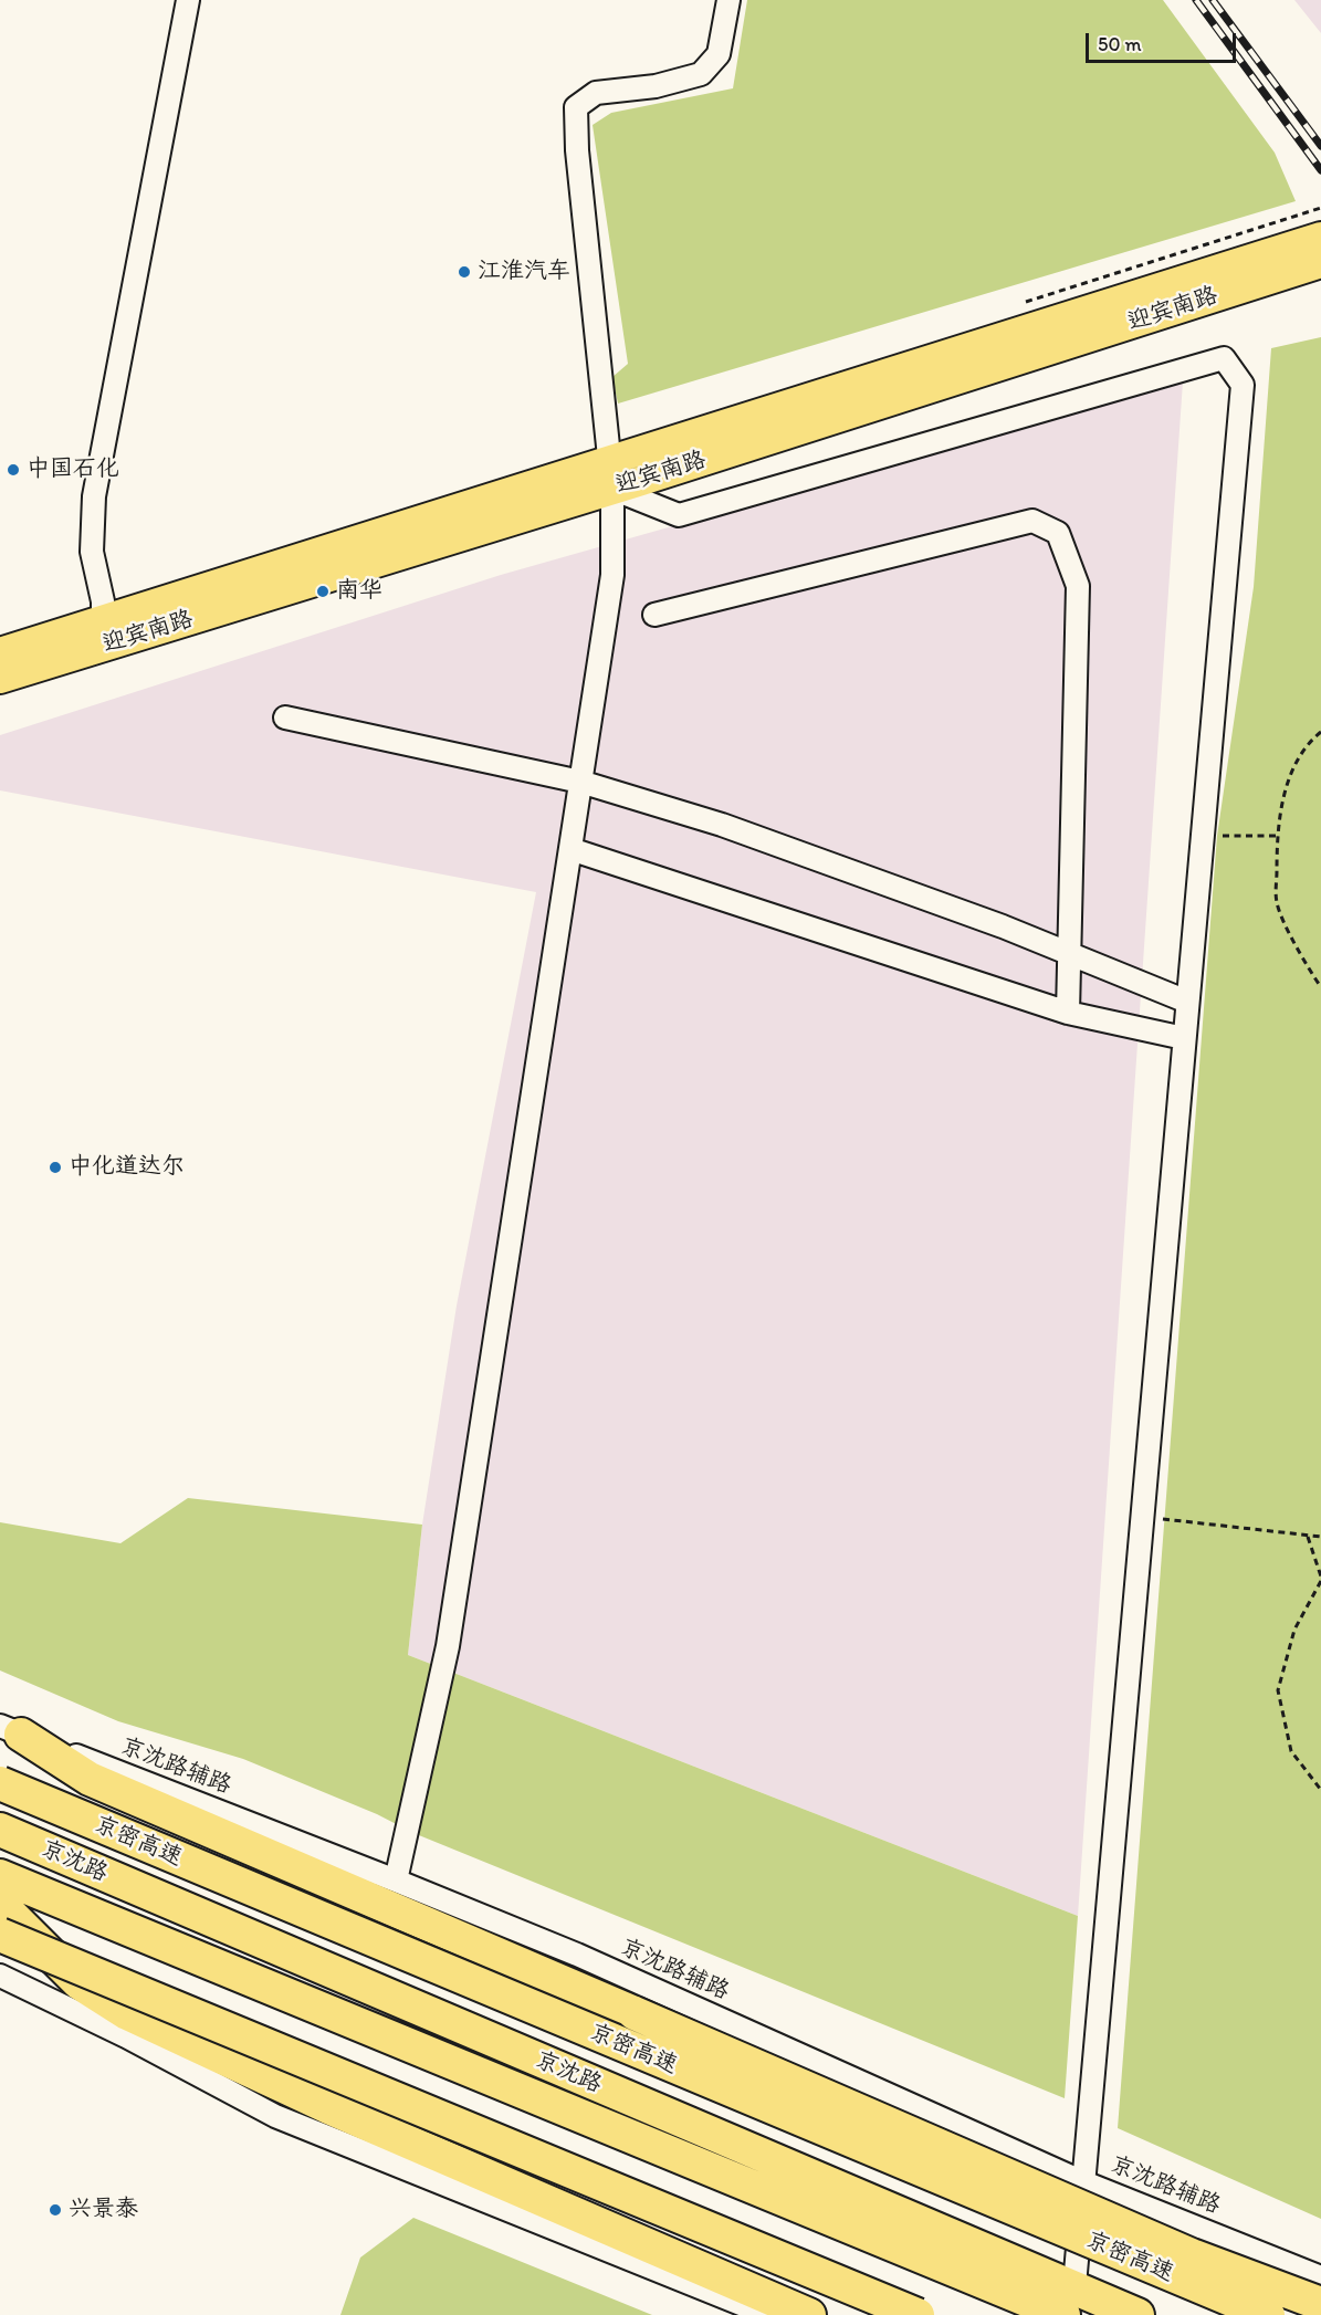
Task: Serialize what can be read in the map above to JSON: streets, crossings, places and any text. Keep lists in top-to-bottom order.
{
  "streets": {
    "highway": ["京密高速", "京沈路"],
    "main road": ["迎宾南路"],
    "street": ["京沈路辅路"]
  },
  "places": [
    "江淮汽车",
    "中国石化",
    "南华",
    "中化道达尔",
    "兴景泰"
  ],
  "scale_bar": "50 m"
}
